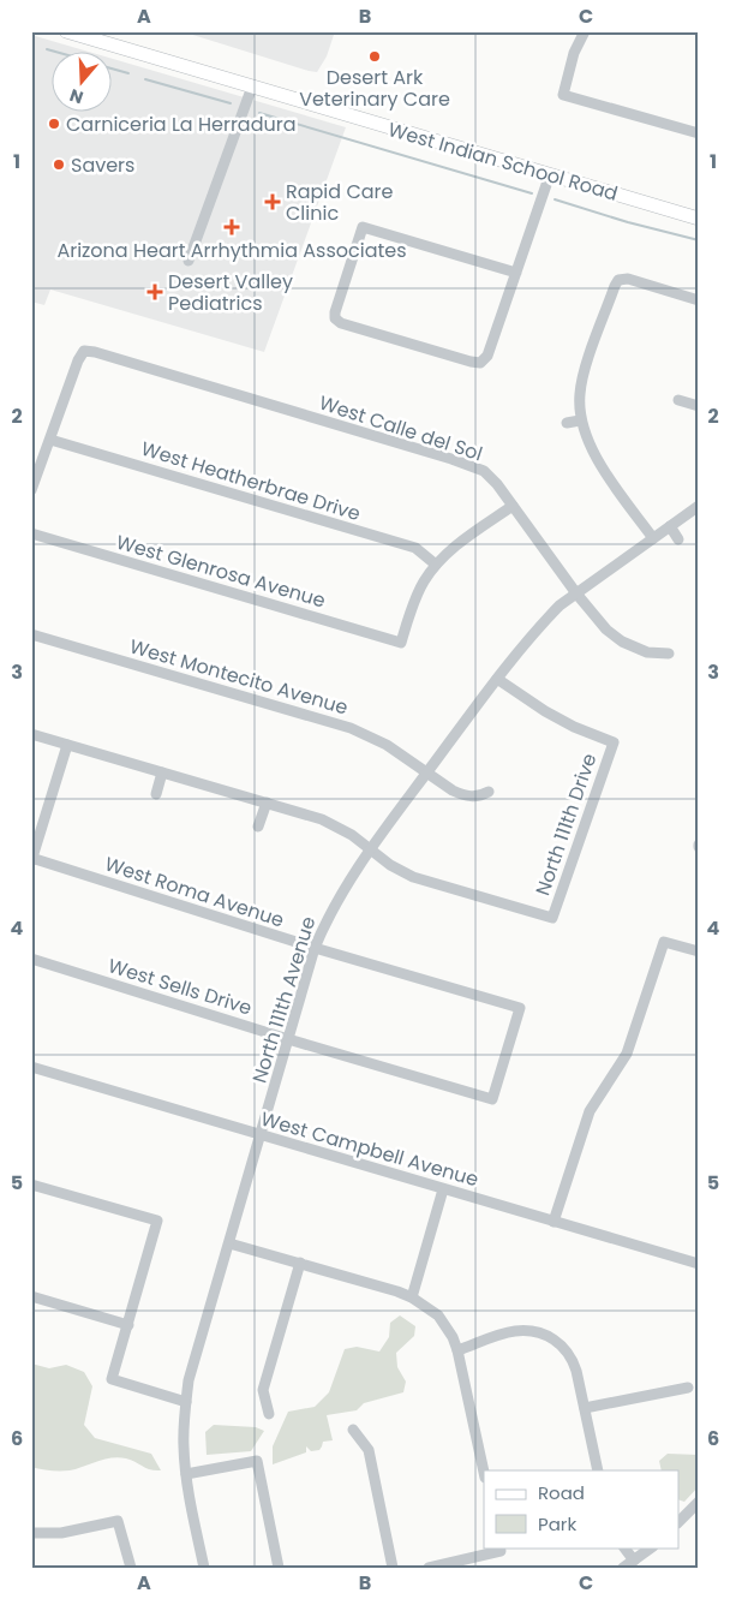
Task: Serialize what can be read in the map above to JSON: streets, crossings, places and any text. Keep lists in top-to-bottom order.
{
  "streets": {
    "main road": ["West Indian School Road"],
    "street": [
      "West Calle del Sol",
      "West Heatherbrae Drive",
      "West Glenrosa Avenue",
      "West Montecito Avenue",
      "North 111th Drive",
      "West Roma Avenue",
      "West Sells Drive",
      "North 111th Avenue",
      "West Campbell Avenue"
    ]
  },
  "crossings": [
    ["West Calle del Sol", "West Heatherbrae Drive"],
    ["West Calle del Sol", "North 111th Avenue"],
    ["West Heatherbrae Drive", "West Glenrosa Avenue"],
    ["West Montecito Avenue", "North 111th Avenue"],
    ["North 111th Drive", "North 111th Avenue"],
    ["West Roma Avenue", "West Sells Drive"],
    ["West Roma Avenue", "North 111th Avenue"],
    ["West Sells Drive", "North 111th Avenue"],
    ["North 111th Avenue", "West Campbell Avenue"]
  ],
  "places": {
    "other": ["Desert Ark Veterinary Care", "Carniceria La Herradura", "Savers"],
    "health": ["Rapid Care Clinic", "Arizona Heart Arrhythmia Associates", "Desert Valley Pediatrics"]
  },
  "legend": ["Road", "Park"],
  "north": "bottom",
  "grid": {
    "columns": ["A", "B", "C"],
    "rows": [
      "1",
      "2",
      "3",
      "4",
      "5",
      "6"
    ]
  }
}
